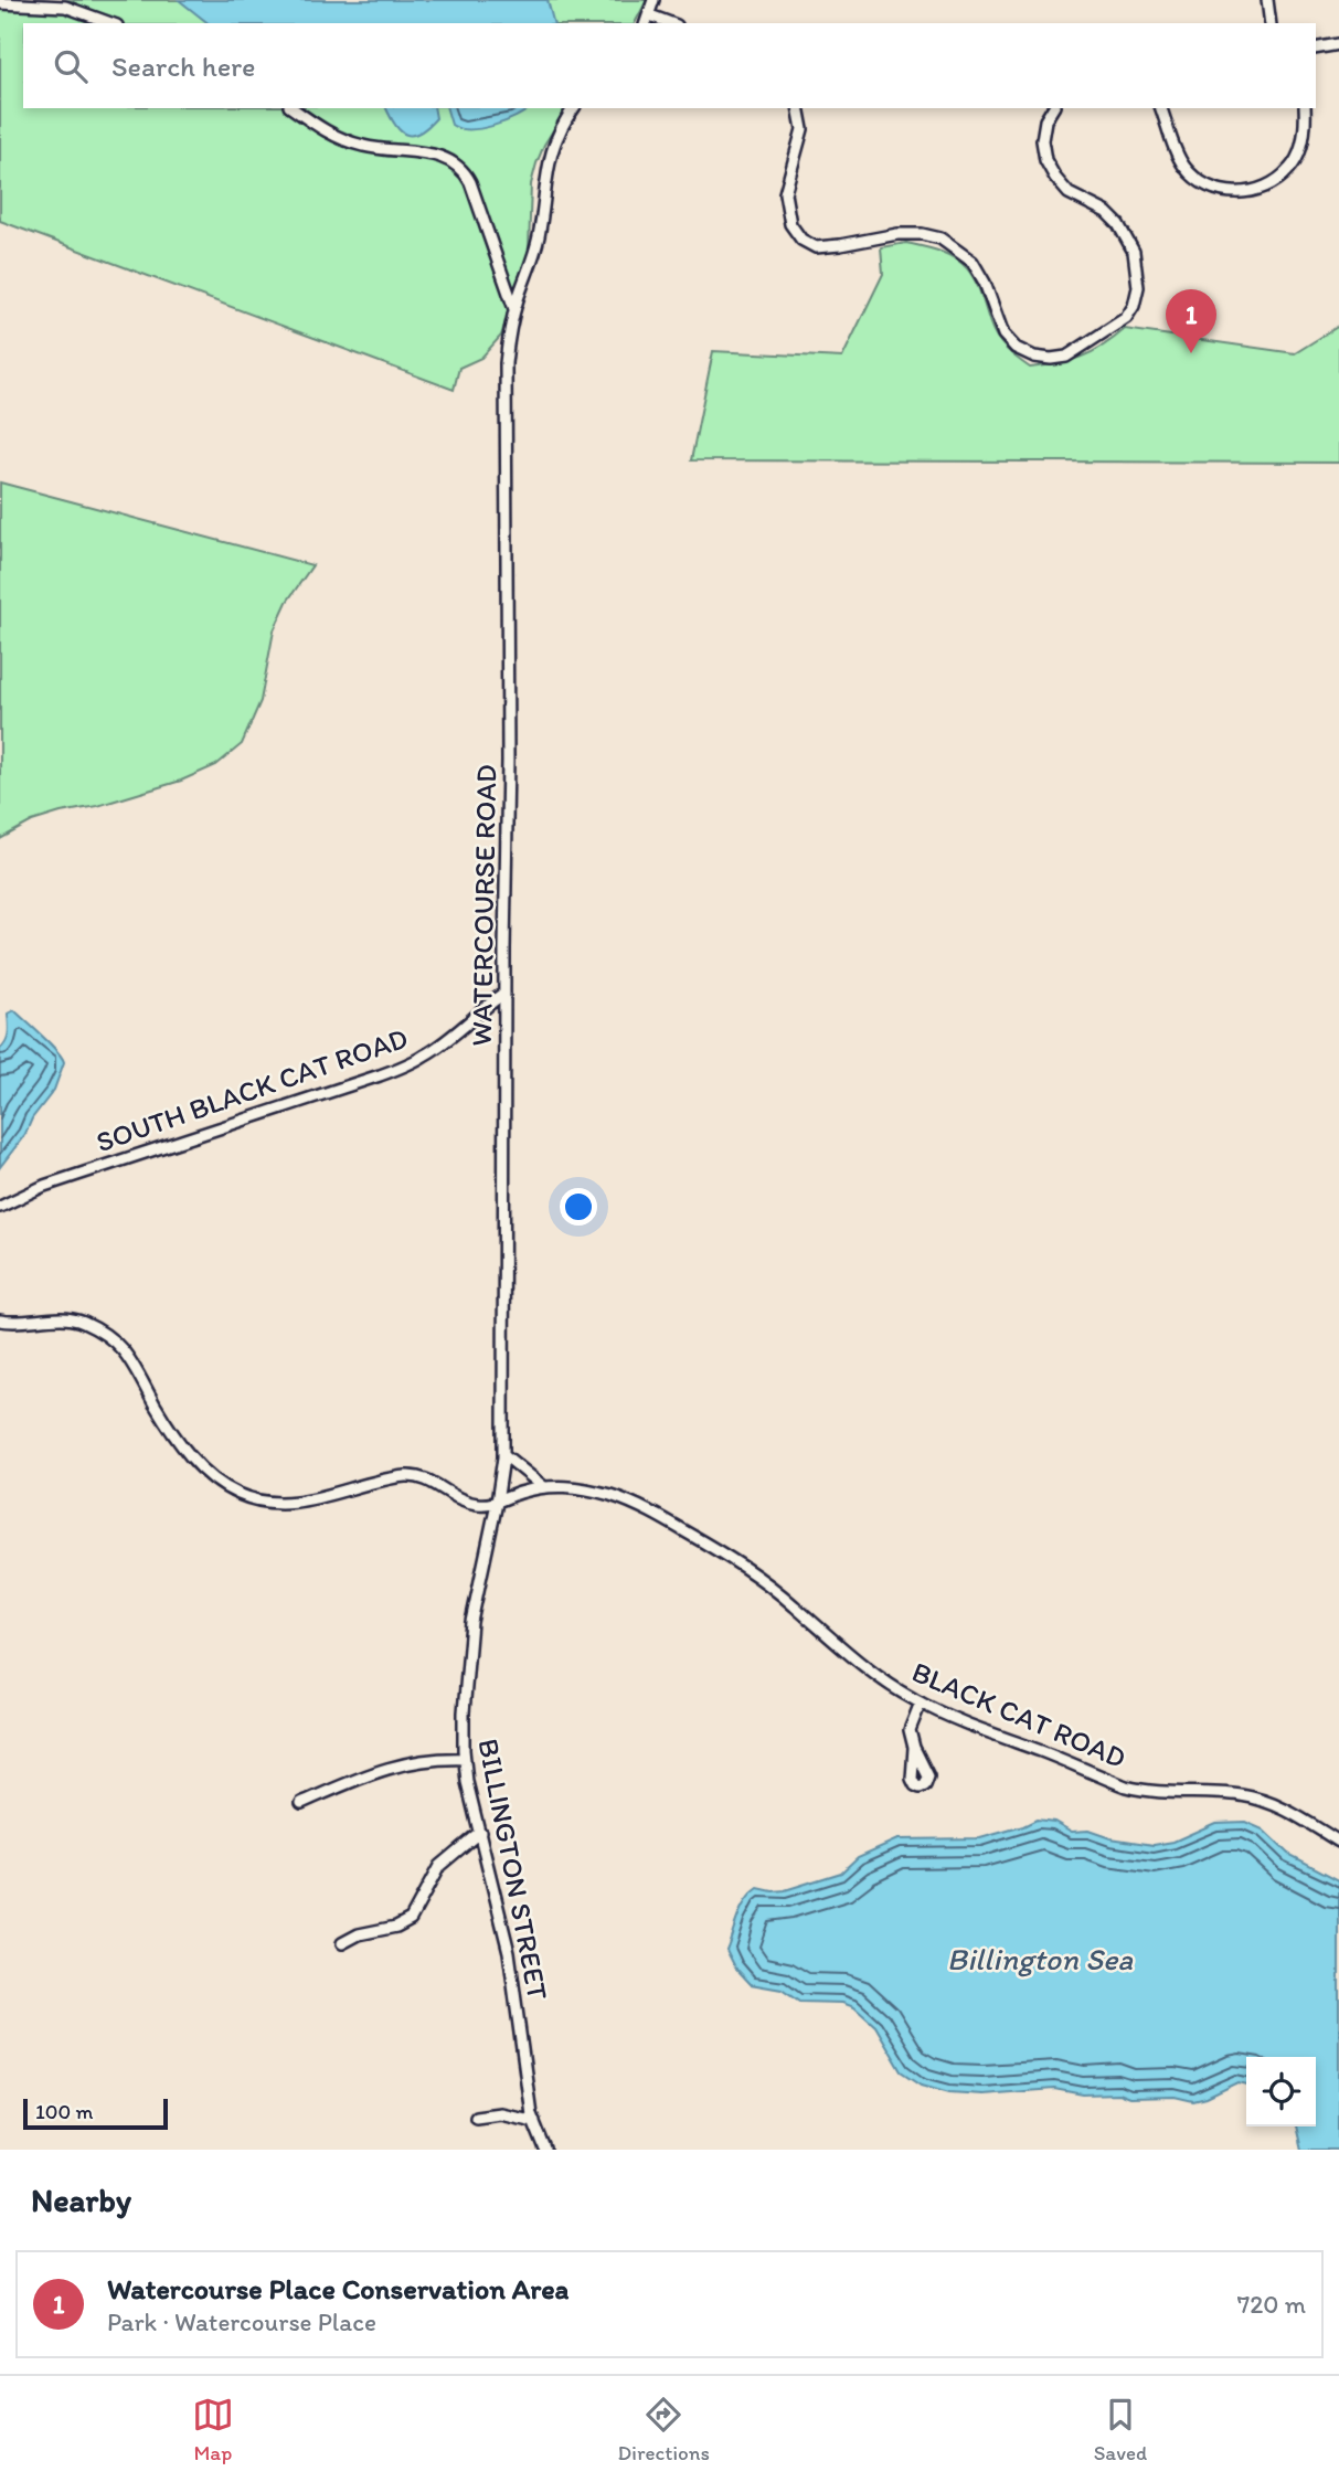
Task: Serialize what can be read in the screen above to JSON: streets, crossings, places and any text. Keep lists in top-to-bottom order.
{
  "streets": {
    "street": [
      "WATERCOURSE ROAD",
      "SOUTH BLACK CAT ROAD",
      "BLACK CAT ROAD",
      "BILLINGTON STREET"
    ]
  },
  "crossings": [
    ["WATERCOURSE ROAD", "SOUTH BLACK CAT ROAD"],
    ["WATERCOURSE ROAD", "BLACK CAT ROAD"],
    ["WATERCOURSE ROAD", "BILLINGTON STREET"],
    ["BLACK CAT ROAD", "BILLINGTON STREET"]
  ],
  "water": ["Billington Sea"],
  "scale_bar": "100 m",
  "page": {
    "search": "Search here",
    "pins": "1",
    "scale": "100 m",
    "heading": "Nearby",
    "list": [
      {
        "mark": "1",
        "name": "Watercourse Place Conservation Area",
        "note": "Park · Watercourse Place",
        "value": "720 m"
      }
    ],
    "nav": ["Map", "Directions", "Saved"]
  }
}
